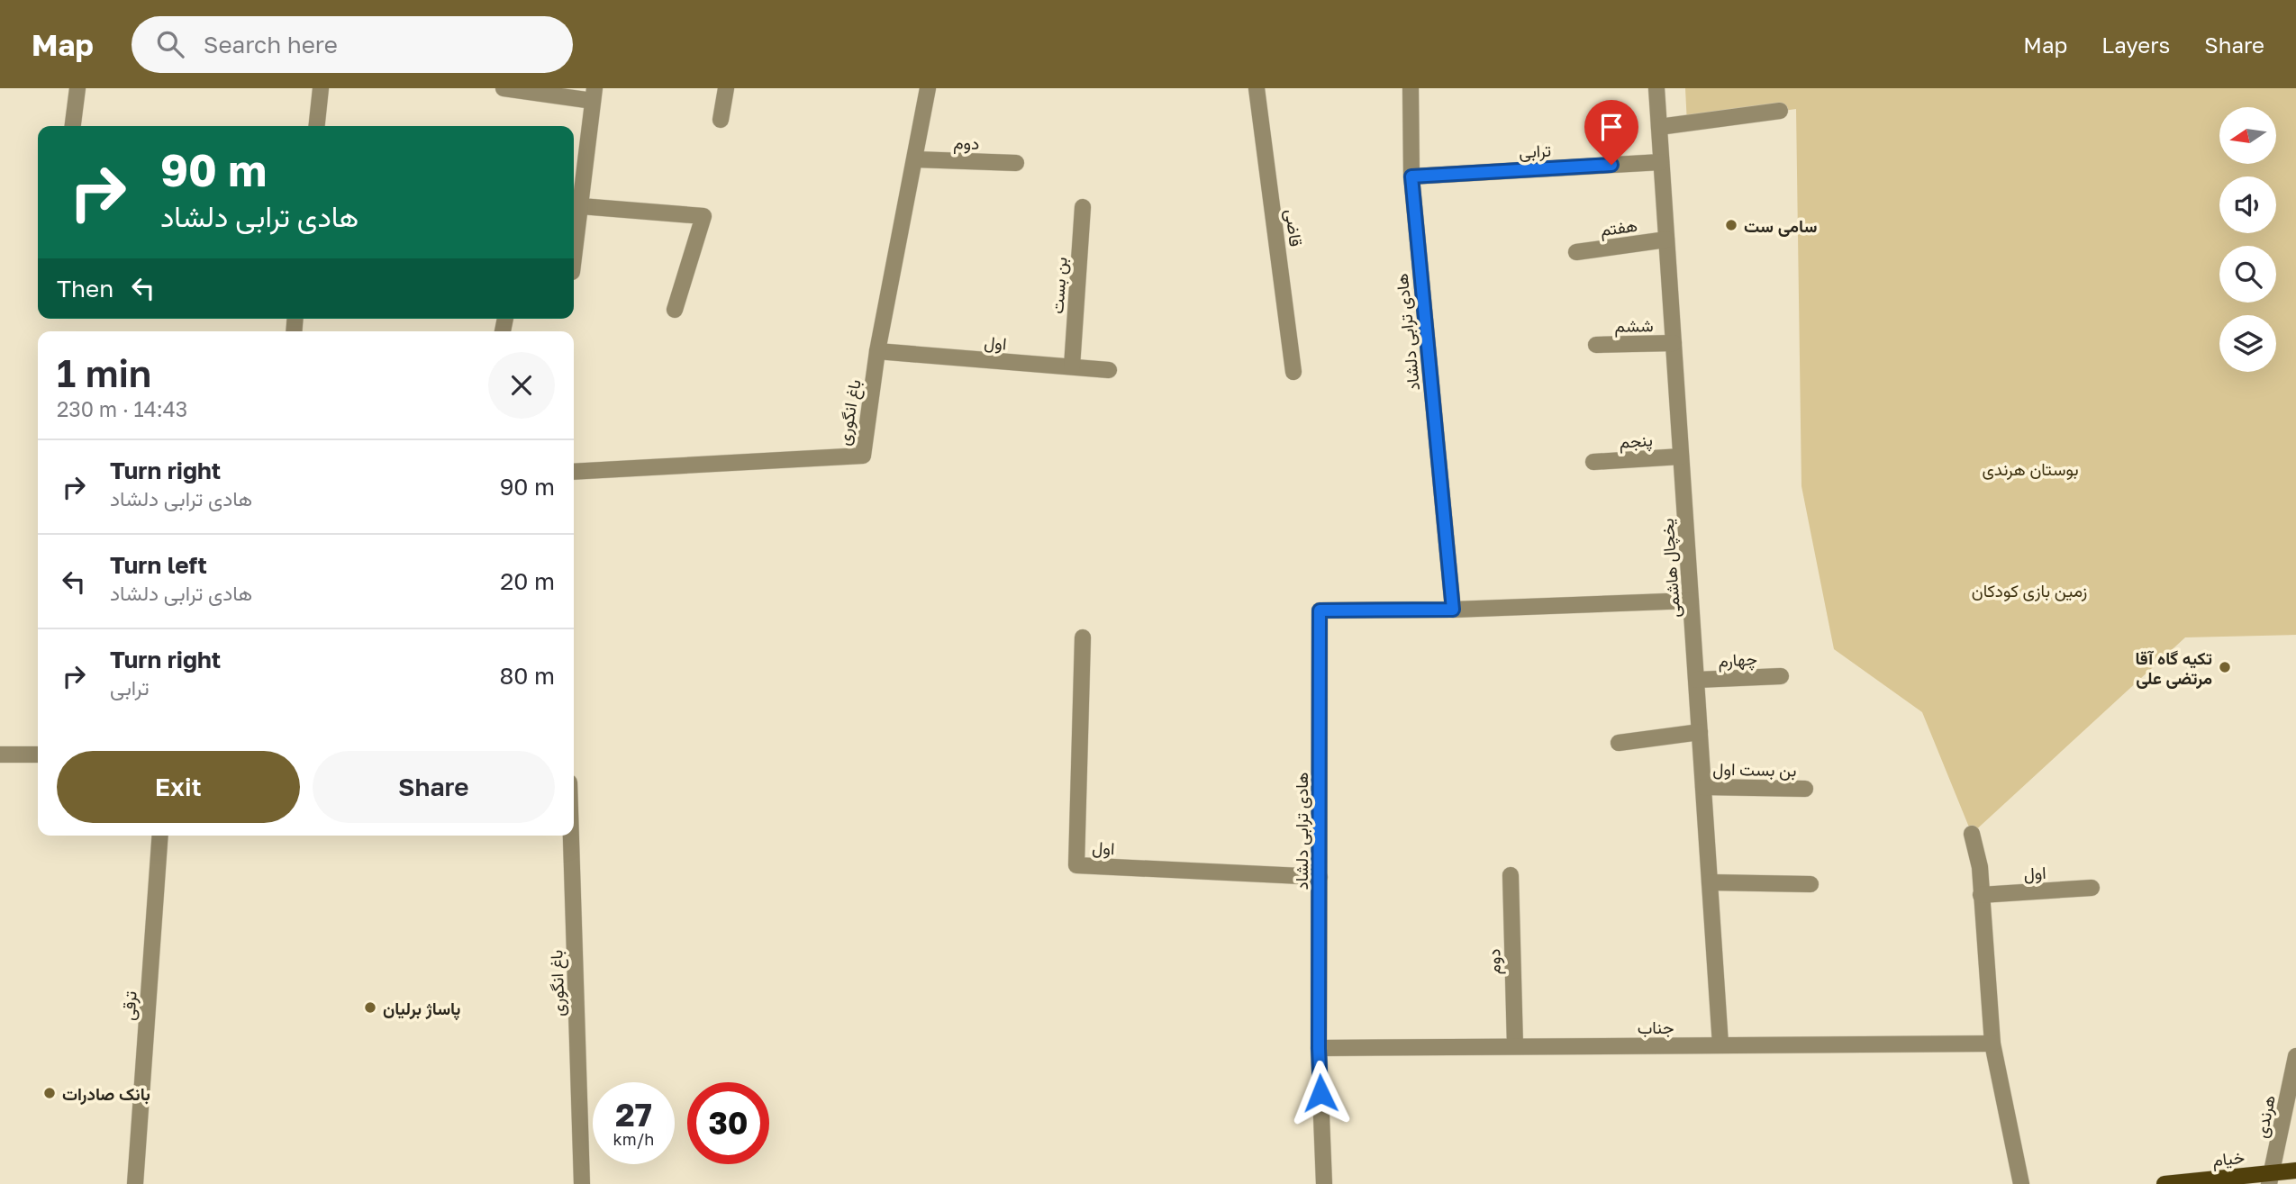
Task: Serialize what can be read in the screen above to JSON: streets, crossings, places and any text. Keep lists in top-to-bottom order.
{
  "streets": {
    "main road": ["خیام"],
    "street": [
      "دوم",
      "ترابی",
      "هفتم",
      "قاضی",
      "بن بست",
      "ششم",
      "هادی ترابی دلشاد",
      "اول",
      "باغ انگوری",
      "پنجم",
      "یخچال هاشمی",
      "چهارم",
      "بن بست اول",
      "ترقی",
      "جناب",
      "هرندی"
    ]
  },
  "crossings": [
    ["دوم", "باغ انگوری"],
    ["دوم", "جناب"],
    ["ترابی", "هادی ترابی دلشاد"],
    ["ترابی", "یخچال هاشمی"],
    ["هفتم", "یخچال هاشمی"],
    ["بن بست", "اول"],
    ["ششم", "یخچال هاشمی"],
    ["هادی ترابی دلشاد", "اول"],
    ["هادی ترابی دلشاد", "یخچال هاشمی"],
    ["هادی ترابی دلشاد", "جناب"],
    ["اول", "باغ انگوری"],
    ["پنجم", "یخچال هاشمی"],
    ["یخچال هاشمی", "چهارم"],
    ["یخچال هاشمی", "بن بست اول"],
    ["یخچال هاشمی", "جناب"],
    ["هرندی", "خیام"]
  ],
  "parks": ["بوستان هرندی", "زمین بازی کودکان"],
  "places": [
    "سامی ست",
    "تکیه گاه آقا مرتضی علی",
    "پاساژ برلیان",
    "بانک صادرات"
  ],
  "north": "left",
  "page": {
    "header": "Map",
    "search": "Search here",
    "nav": ["Map", "Layers", "Share"],
    "turn": ["90 m", "هادی ترابی دلشاد"],
    "then": "Then",
    "heading": ["1 min", "230 m · 14:43"],
    "list": [
      {
        "name": "Turn right",
        "note": "هادی ترابی دلشاد",
        "value": "90 m"
      },
      {
        "name": "Turn left",
        "note": "هادی ترابی دلشاد",
        "value": "20 m"
      },
      {
        "name": "Turn right",
        "note": "ترابی",
        "value": "80 m"
      }
    ],
    "buttons": ["Exit", "Share"],
    "speed": "27 km/h",
    "limit": "30"
  }
}
